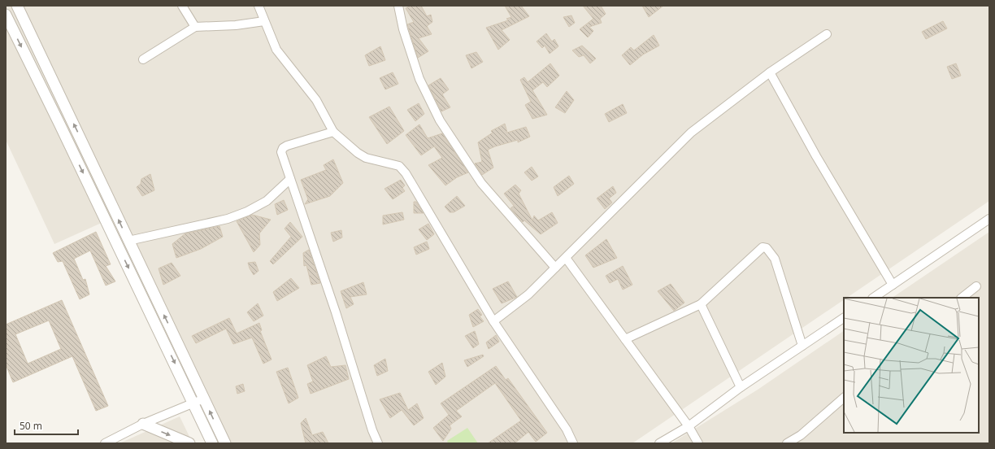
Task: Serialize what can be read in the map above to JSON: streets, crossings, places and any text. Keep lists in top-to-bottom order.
{
  "scale_bar": "50 m"
}
